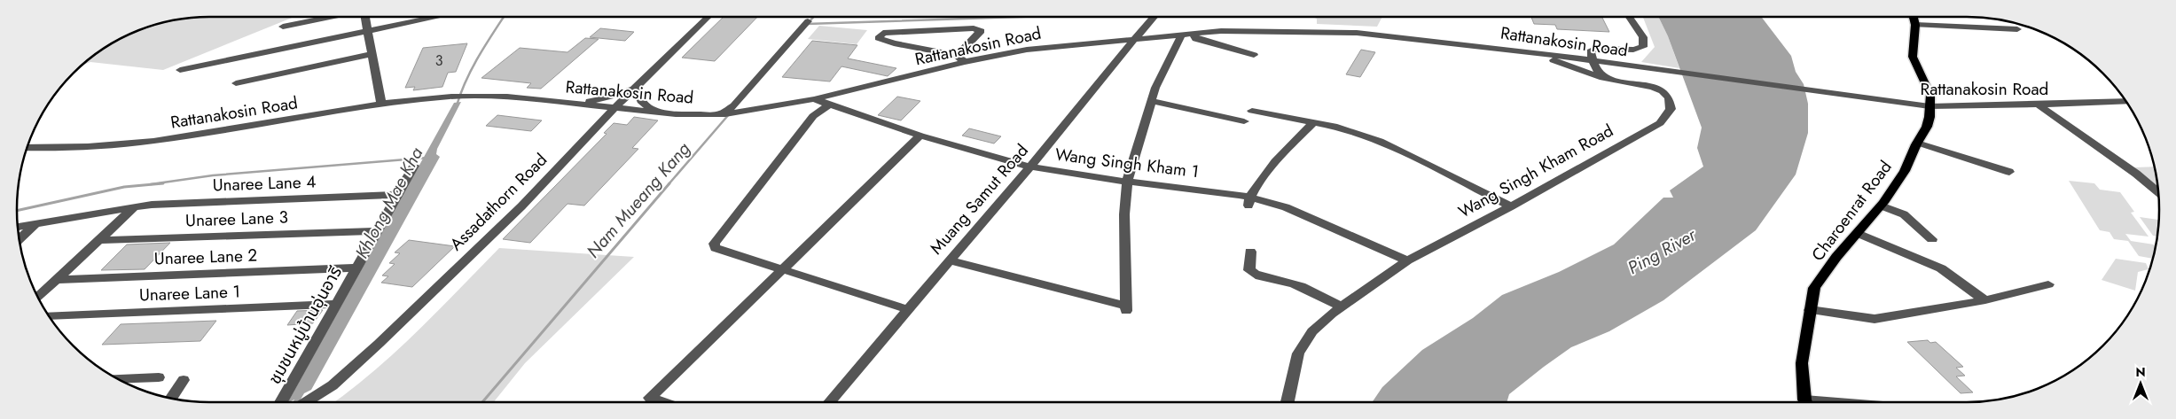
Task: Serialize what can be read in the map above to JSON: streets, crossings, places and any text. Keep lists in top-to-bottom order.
{
  "streets": {
    "main road": ["Charoenrat Road"],
    "street": [
      "Rattanakosin Road",
      "Wang Singh Kham 1",
      "Wang Singh Kham Road",
      "Unaree Lane 4",
      "Muang Samut Road",
      "Assadathorn Road",
      "Unaree Lane 3",
      "Unaree Lane 2",
      "Unaree Lane 1",
      "ชุมชนหมู่บ้านอุ่นอารี"
    ]
  },
  "crossings": [
    ["Rattanakosin Road", "Wang Singh Kham 1"],
    ["Rattanakosin Road", "Muang Samut Road"],
    ["Rattanakosin Road", "Assadathorn Road"],
    ["Rattanakosin Road", "Charoenrat Road"],
    ["Wang Singh Kham 1", "Wang Singh Kham Road"],
    ["Wang Singh Kham 1", "Muang Samut Road"],
    ["Unaree Lane 4", "ชุมชนหมู่บ้านอุ่นอารี"],
    ["Unaree Lane 3", "ชุมชนหมู่บ้านอุ่นอารี"],
    ["Unaree Lane 2", "ชุมชนหมู่บ้านอุ่นอารี"],
    ["Unaree Lane 1", "ชุมชนหมู่บ้านอุ่นอารี"]
  ],
  "water": ["Nam Mueang Kang", "Khlong Mae Kha", "Ping River"],
  "house_numbers": ["3"],
  "north": "top"
}
